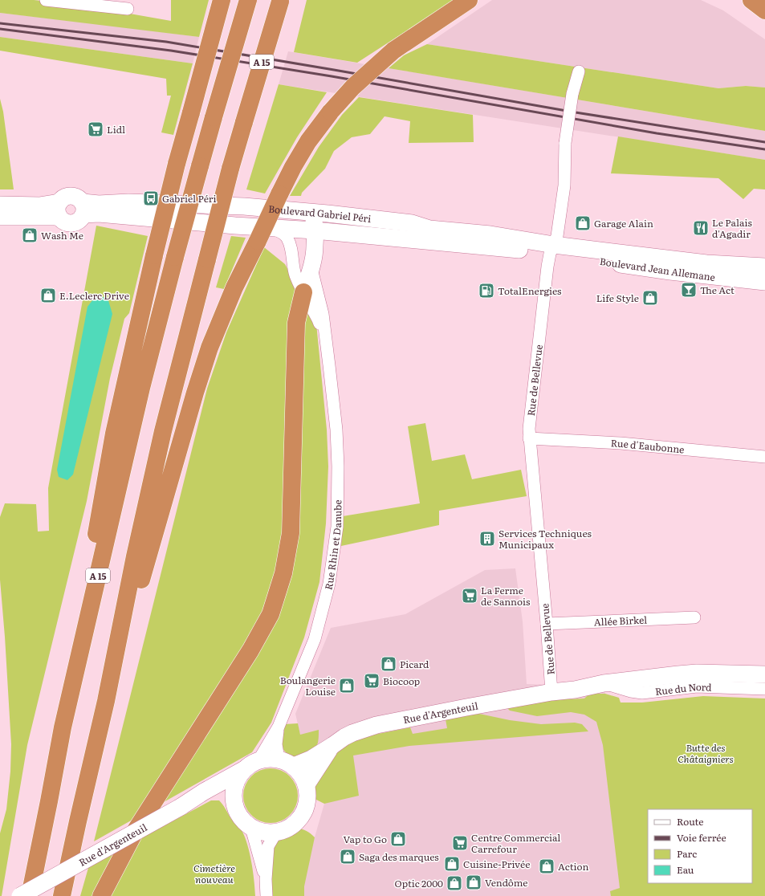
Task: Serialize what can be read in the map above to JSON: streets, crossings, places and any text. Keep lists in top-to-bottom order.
{
  "streets": {
    "highway": ["A 15"],
    "main road": [
      "Boulevard Gabriel Péri",
      "Boulevard Jean Allemane",
      "Rue du Nord",
      "Rue d'Argenteuil"
    ],
    "street": [
      "Rue de Bellevue",
      "Rue d'Eaubonne",
      "Rue Rhin et Danube",
      "Allée Birkel"
    ]
  },
  "crossings": [
    ["Boulevard Gabriel Péri", "Boulevard Jean Allemane"],
    ["Boulevard Gabriel Péri", "Rue de Bellevue"],
    ["Boulevard Gabriel Péri", "Rue Rhin et Danube"],
    ["Boulevard Jean Allemane", "Rue de Bellevue"],
    ["Rue de Bellevue", "Rue d'Eaubonne"],
    ["Rue de Bellevue", "Allée Birkel"],
    ["Rue de Bellevue", "Rue du Nord"],
    ["Rue de Bellevue", "Rue d'Argenteuil"],
    ["Rue Rhin et Danube", "Rue d'Argenteuil"],
    ["Rue du Nord", "Rue d'Argenteuil"]
  ],
  "parks": ["Butte des Châtaigniers", "Cimetière nouveau"],
  "places": {
    "supermarket": [
      "Lidl",
      "La Ferme de Sannois",
      "Biocoop",
      "Centre Commercial Carrefour"
    ],
    "bus stop": ["Gabriel Péri"],
    "shop": [
      "Garage Alain",
      "Wash Me",
      "E.Leclerc Drive",
      "Life Style",
      "Picard",
      "Boulangerie Louise",
      "Vap to Go",
      "Saga des marques",
      "Cuisine-Privée",
      "Action",
      "Vendôme",
      "Optic 2000"
    ],
    "restaurant": ["Le Palais d'Agadir"],
    "bar": ["The Act"],
    "fuel station": ["TotalEnergies"],
    "building": ["Services Techniques Municipaux"]
  },
  "legend": [
    "Route",
    "Voie ferrée",
    "Parc",
    "Eau"
  ]
}
